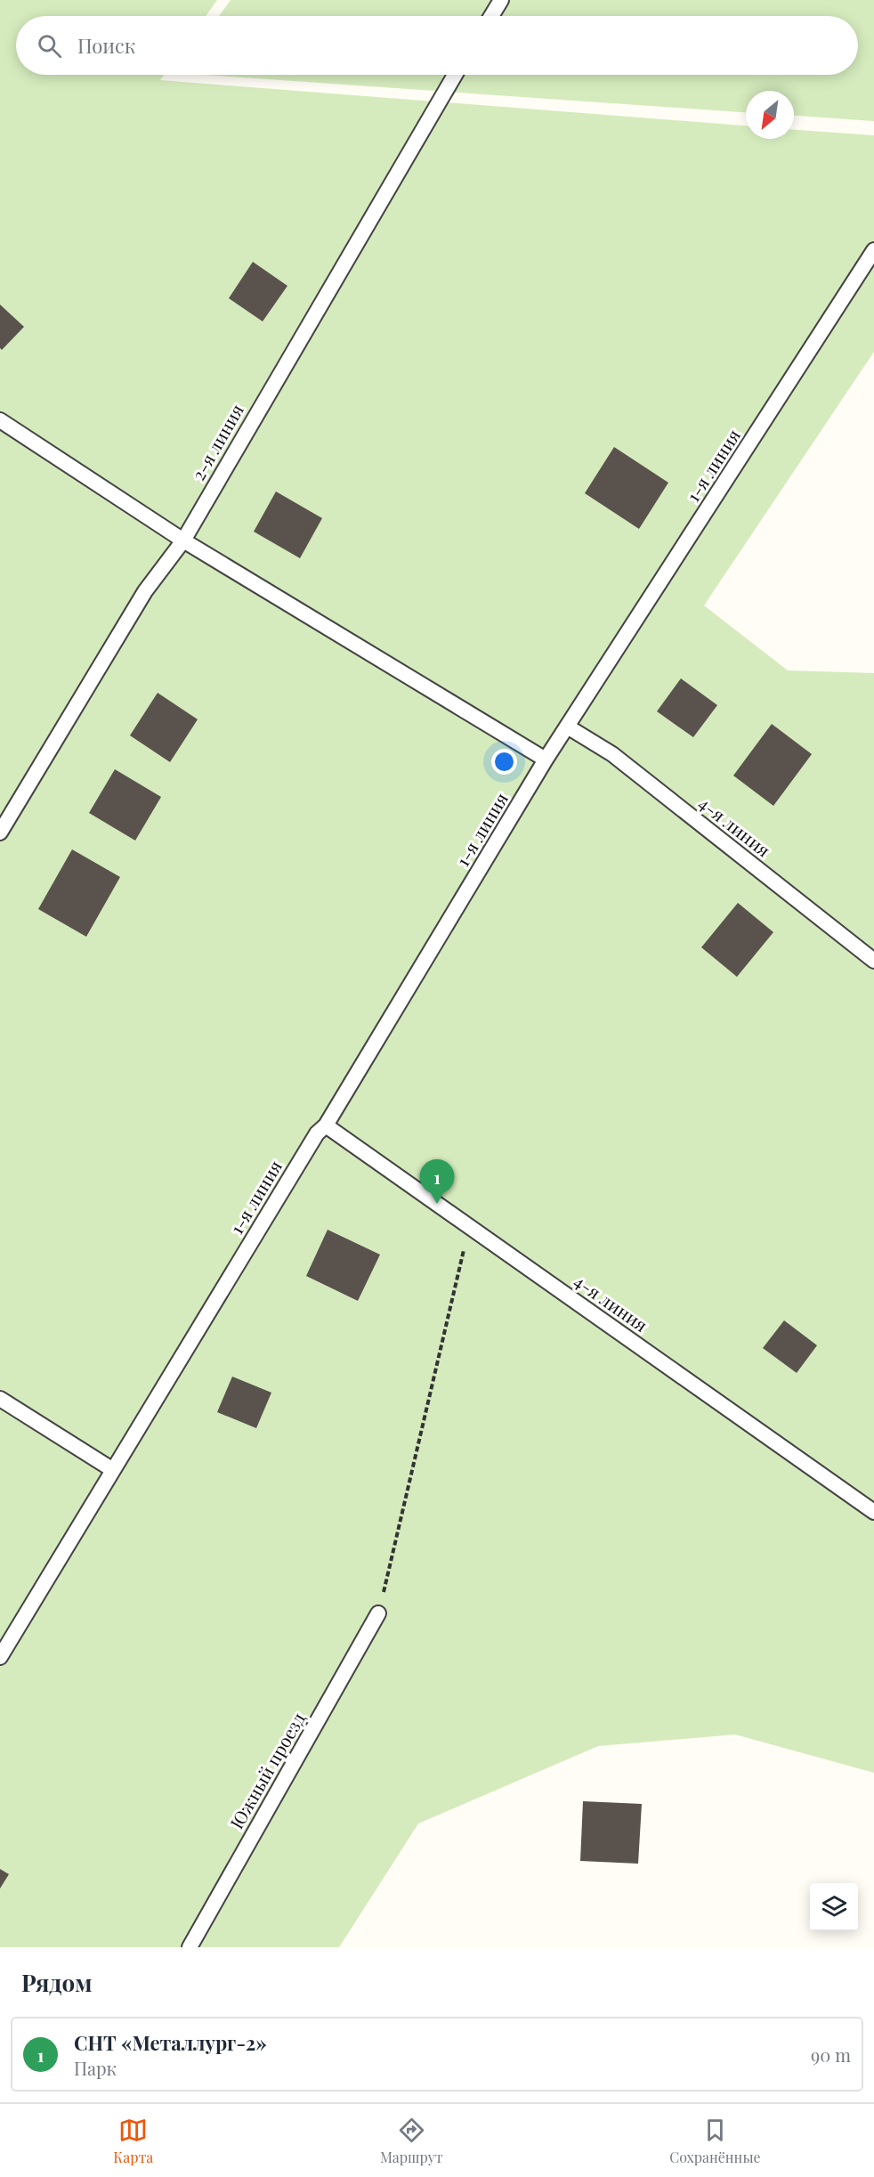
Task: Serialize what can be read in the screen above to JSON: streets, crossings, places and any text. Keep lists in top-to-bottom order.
{
  "streets": {
    "lane": [
      "2-я линия",
      "1-я линия",
      "4-я линия",
      "Южный проезд"
    ]
  },
  "crossings": [
    ["1-я линия", "4-я линия"]
  ],
  "north": "bottom left",
  "page": {
    "search": "Поиск",
    "pins": "1",
    "heading": "Рядом",
    "list": [
      {
        "mark": "1",
        "name": "СНТ «Металлург-2»",
        "note": "Парк",
        "value": "90 m"
      }
    ],
    "nav": ["Карта", "Маршрут", "Сохранённые"]
  }
}
